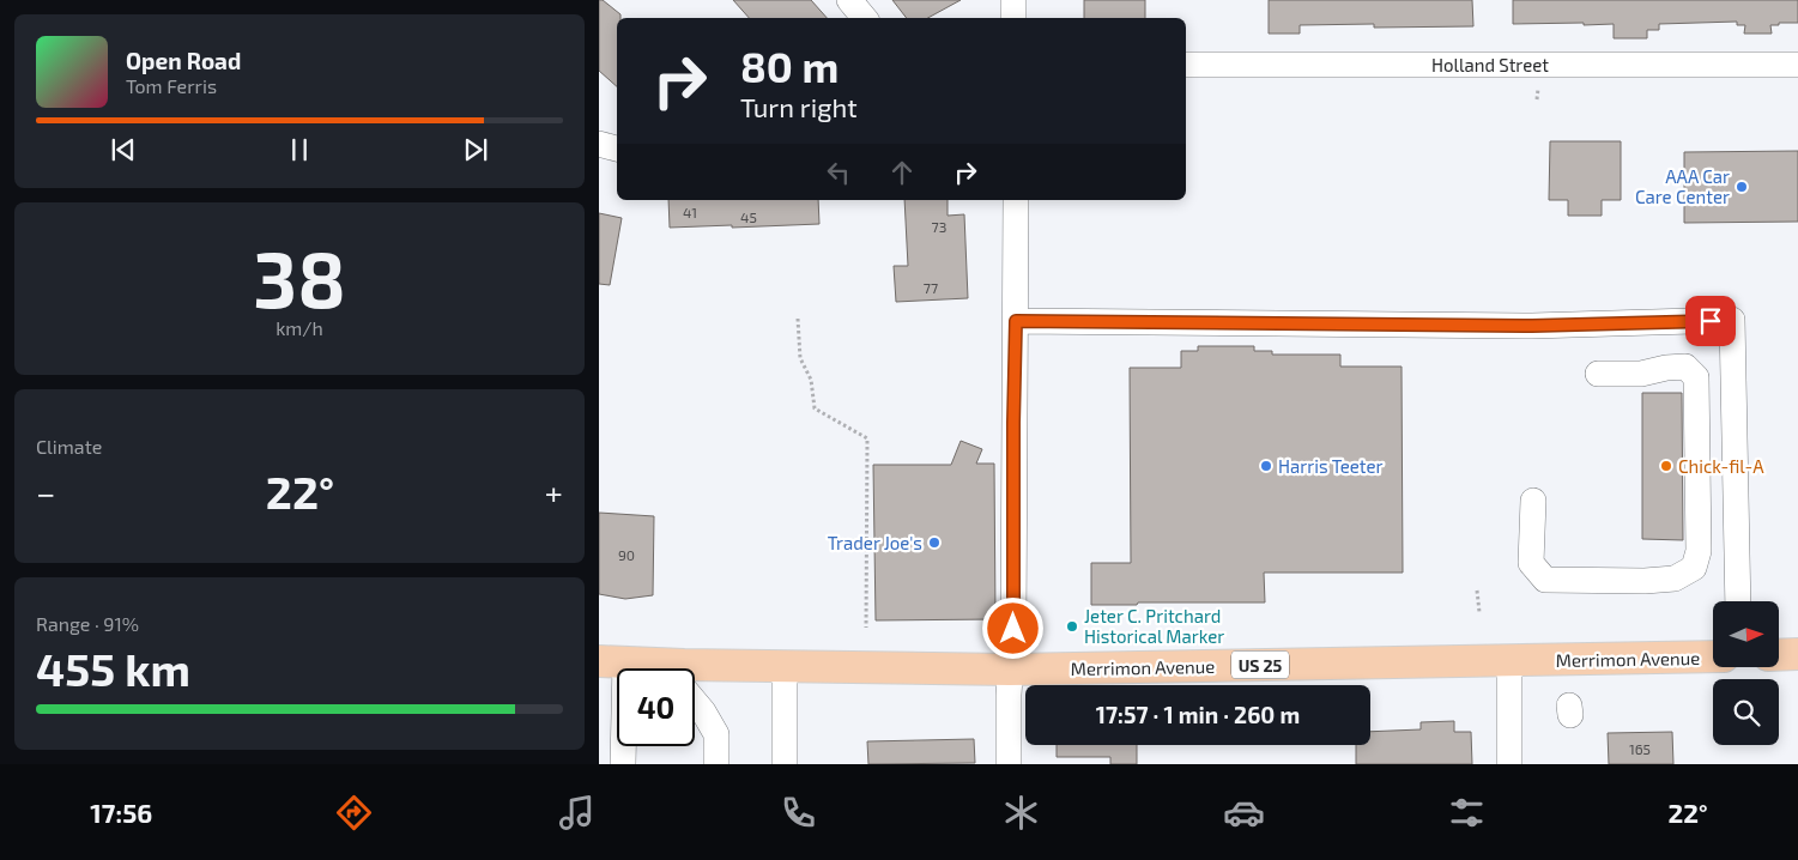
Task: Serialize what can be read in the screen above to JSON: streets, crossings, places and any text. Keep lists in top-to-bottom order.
{
  "streets": {
    "main road": ["Merrimon Avenue", "US 25"],
    "street": ["Holland Street"]
  },
  "places": [
    "AAA Car Care Center",
    "Harris Teeter",
    "Chick-fil-A",
    "Trader Joe's",
    "Jeter C. Pritchard Historical Marker"
  ],
  "house_numbers": [
    "41",
    "45",
    "73",
    "77",
    "90",
    "165"
  ],
  "north": "right",
  "page": {
    "turn": ["80 m", "Turn right"],
    "song": ["Open Road", "Tom Ferris"],
    "tile": [
      ["38", "km/h"],
      "Climate",
      ["Range · 91%", "455 km"]
    ],
    "heat": ["−", "22°", "+"],
    "limit": "40",
    "trip": "17:57 · 1 min · 260 m",
    "tabs": ["17:56", "22°"]
  }
}
